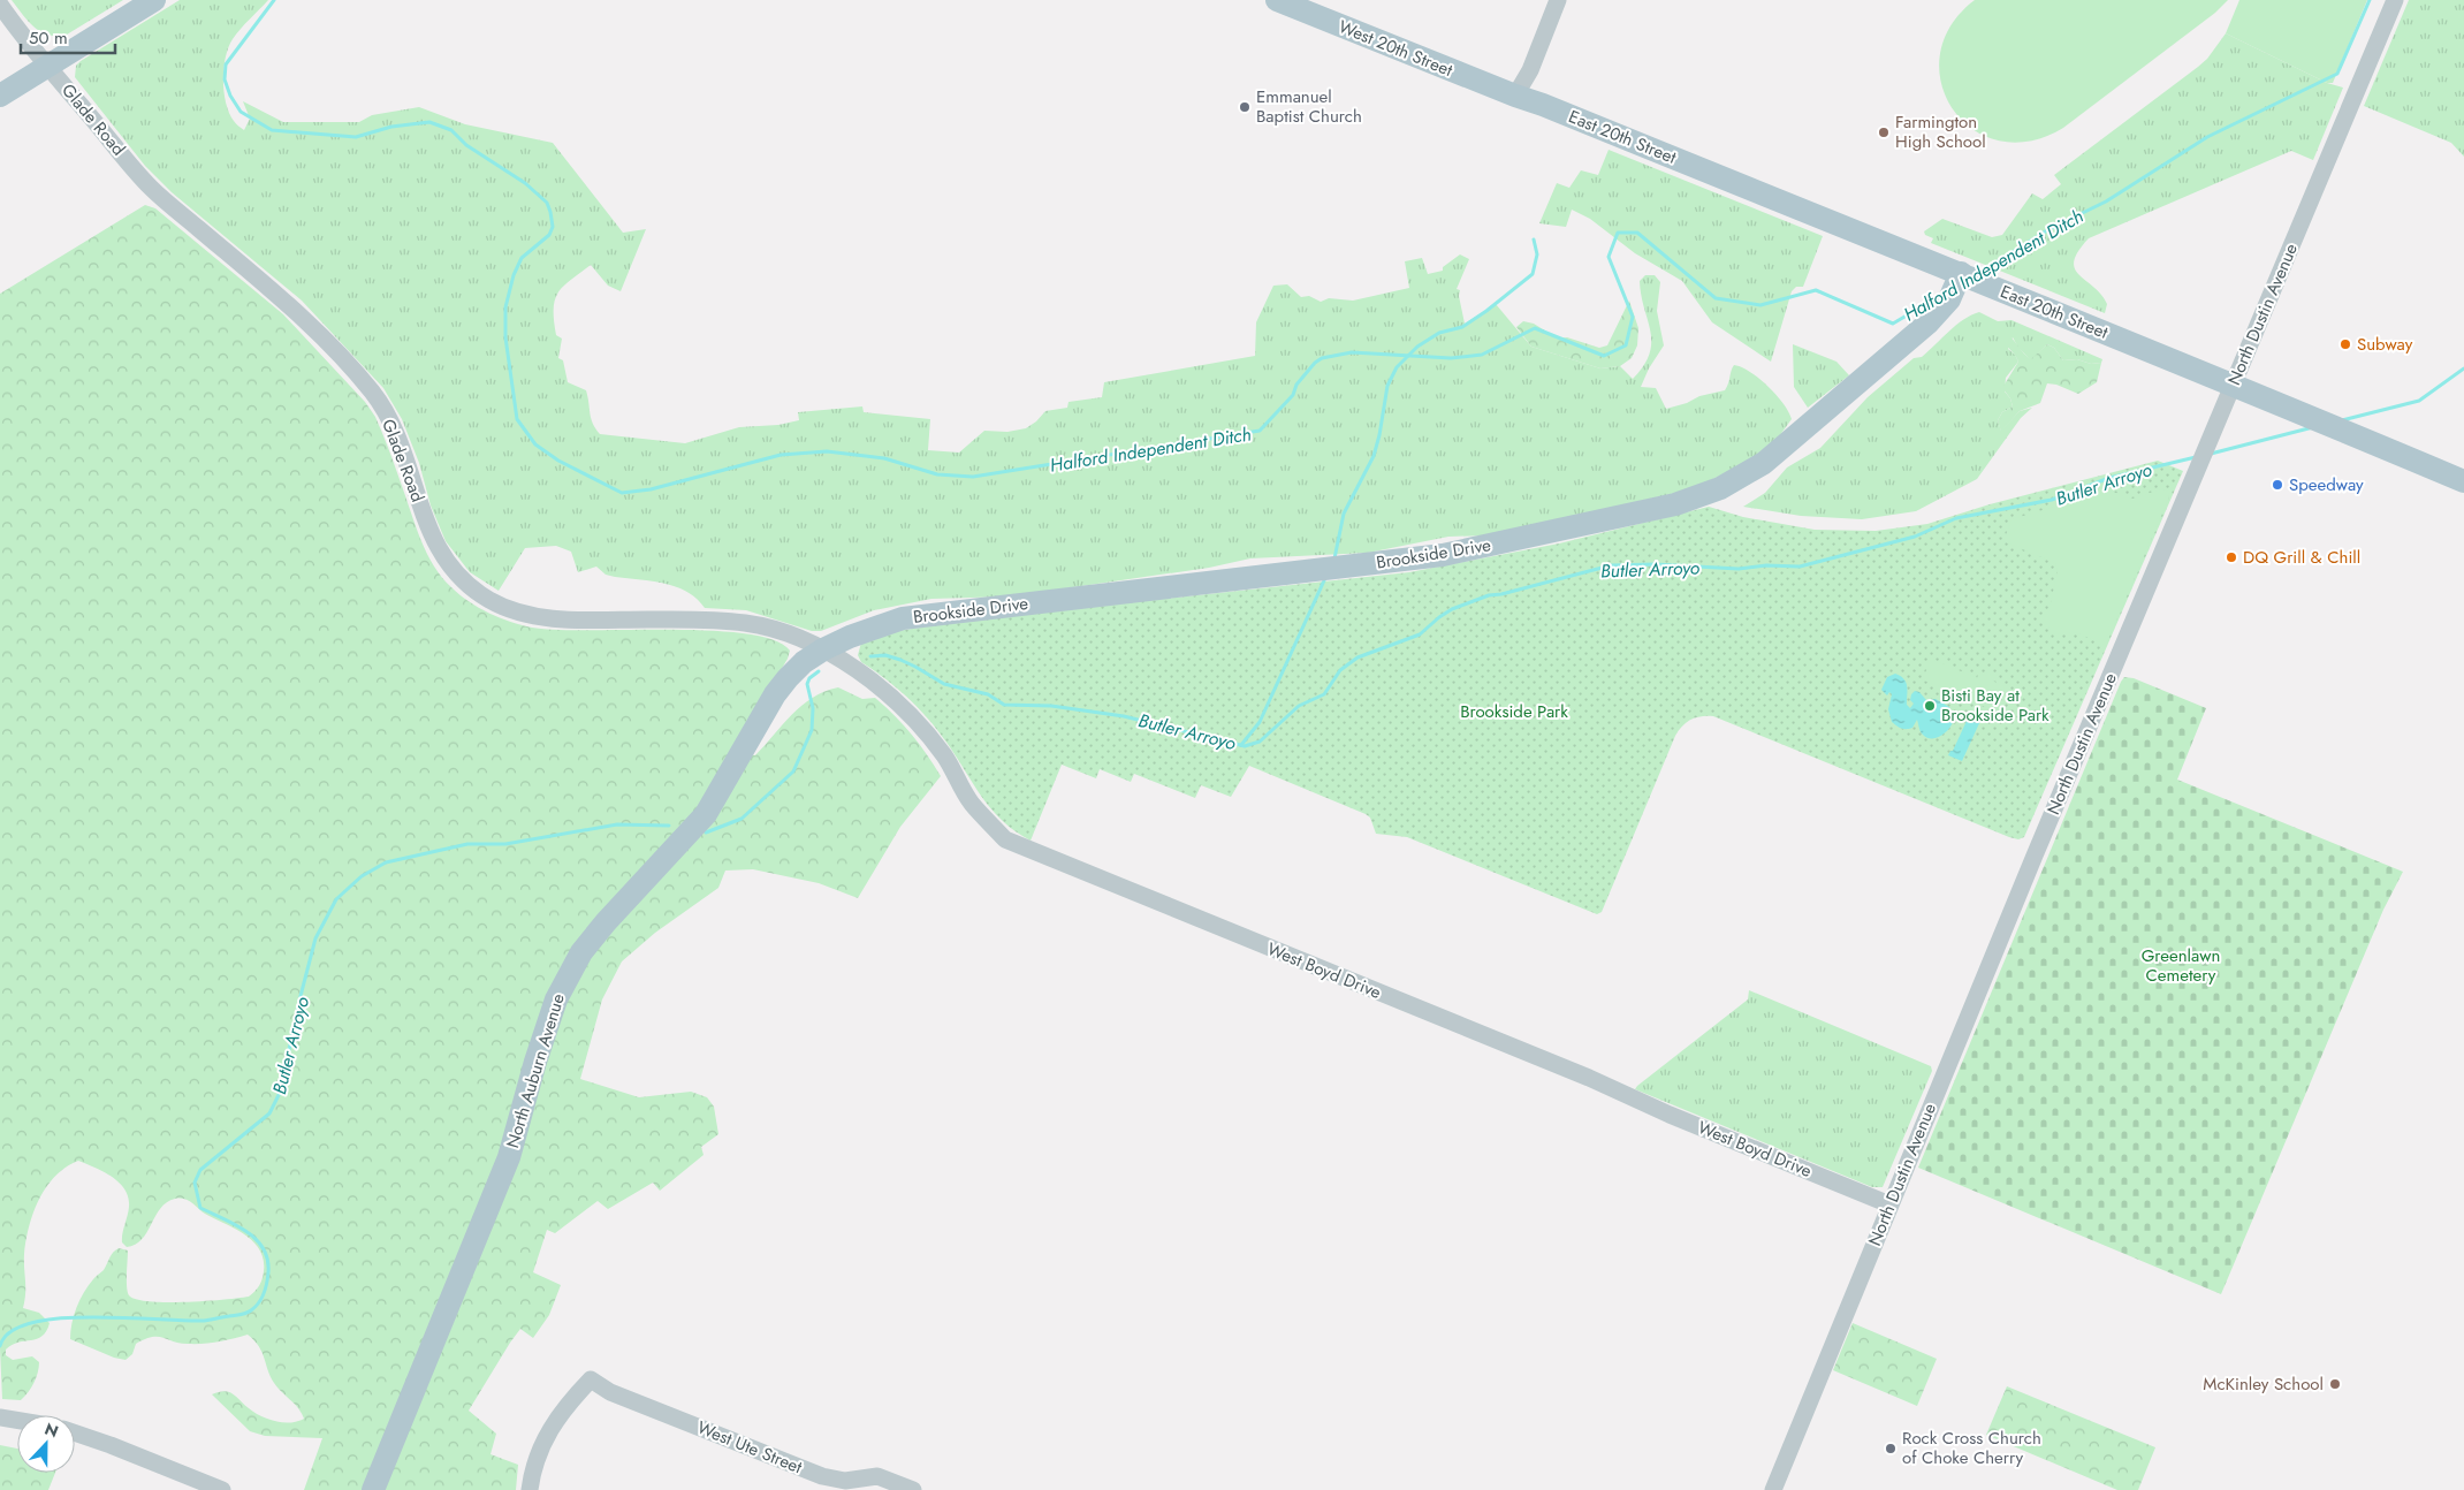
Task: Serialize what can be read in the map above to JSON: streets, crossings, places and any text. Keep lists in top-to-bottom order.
{
  "streets": {
    "main road": [
      "West 20th Street",
      "East 20th Street",
      "Brookside Drive",
      "North Auburn Avenue"
    ],
    "street": [
      "Glade Road",
      "North Dustin Avenue",
      "West Boyd Drive",
      "West Ute Street"
    ]
  },
  "crossings": [
    ["West 20th Street", "East 20th Street"],
    ["Glade Road", "Brookside Drive"],
    ["Glade Road", "West Boyd Drive"],
    ["Glade Road", "North Auburn Avenue"],
    ["East 20th Street", "North Dustin Avenue"],
    ["East 20th Street", "Brookside Drive"],
    ["North Dustin Avenue", "West Boyd Drive"],
    ["Brookside Drive", "West Boyd Drive"],
    ["Brookside Drive", "North Auburn Avenue"],
    ["West Boyd Drive", "North Auburn Avenue"]
  ],
  "water": ["Halford Independent Ditch", "Butler Arroyo"],
  "parks": ["Brookside Park", "Greenlawn Cemetery"],
  "places": [
    "Emmanuel Baptist Church",
    "Farmington High School",
    "Subway",
    "Speedway",
    "DQ Grill & Chill",
    "Bisti Bay at Brookside Park",
    "McKinley School",
    "Rock Cross Church of Choke Cherry"
  ],
  "scale_bar": "50 m",
  "north": "top"
}
